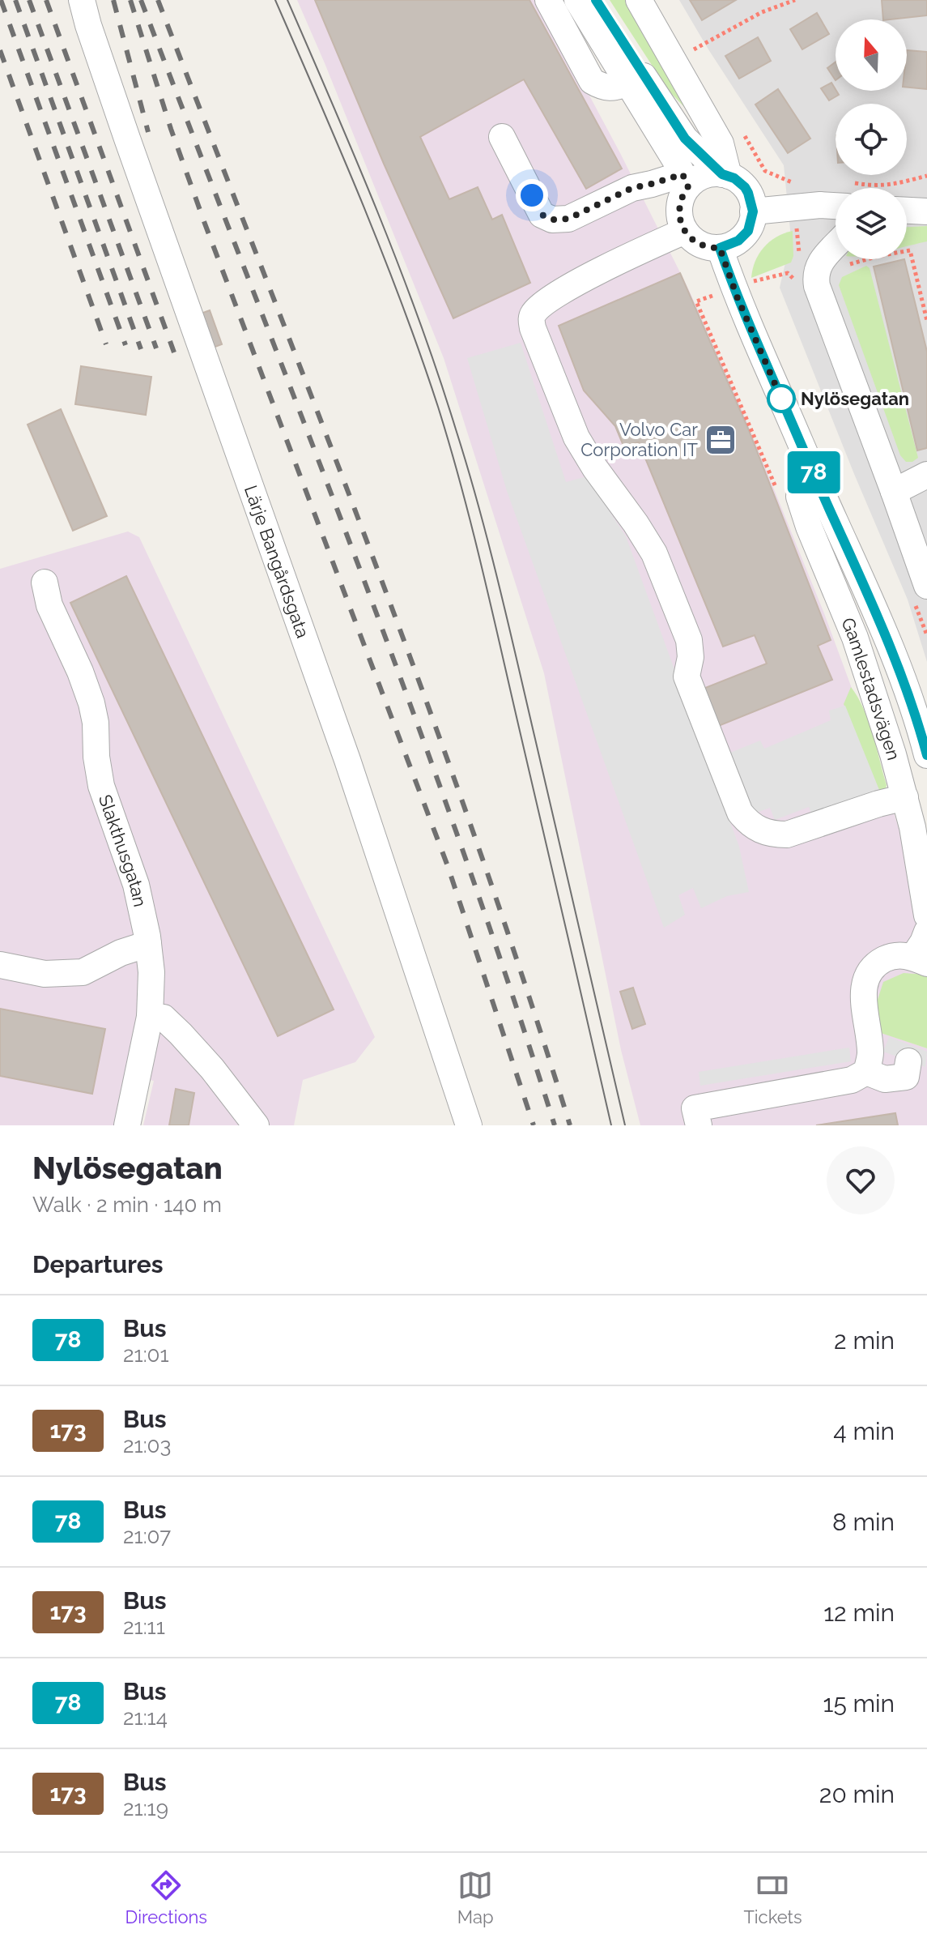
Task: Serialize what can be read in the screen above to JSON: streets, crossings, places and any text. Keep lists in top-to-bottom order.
{
  "streets": {
    "street": ["Lärje Bangårdsgata", "Gamlestadsvägen", "Slakthusgatan"]
  },
  "places": {
    "other": ["Nylösegatan"],
    "office": ["Volvo Car Corporation IT"]
  },
  "lines": ["bus line 78"],
  "north": "top",
  "page": {
    "on_map": "78",
    "heading": [
      ["Nylösegatan", "Walk · 2 min · 140 m"],
      "Departures"
    ],
    "list": [
      {
        "mark": "78",
        "name": "Bus",
        "note": "21:01",
        "value": "2 min"
      },
      {
        "mark": "173",
        "name": "Bus",
        "note": "21:03",
        "value": "4 min"
      },
      {
        "mark": "78",
        "name": "Bus",
        "note": "21:07",
        "value": "8 min"
      },
      {
        "mark": "173",
        "name": "Bus",
        "note": "21:11",
        "value": "12 min"
      },
      {
        "mark": "78",
        "name": "Bus",
        "note": "21:14",
        "value": "15 min"
      },
      {
        "mark": "173",
        "name": "Bus",
        "note": "21:19",
        "value": "20 min"
      }
    ],
    "tabs": ["Directions", "Map", "Tickets"]
  }
}
